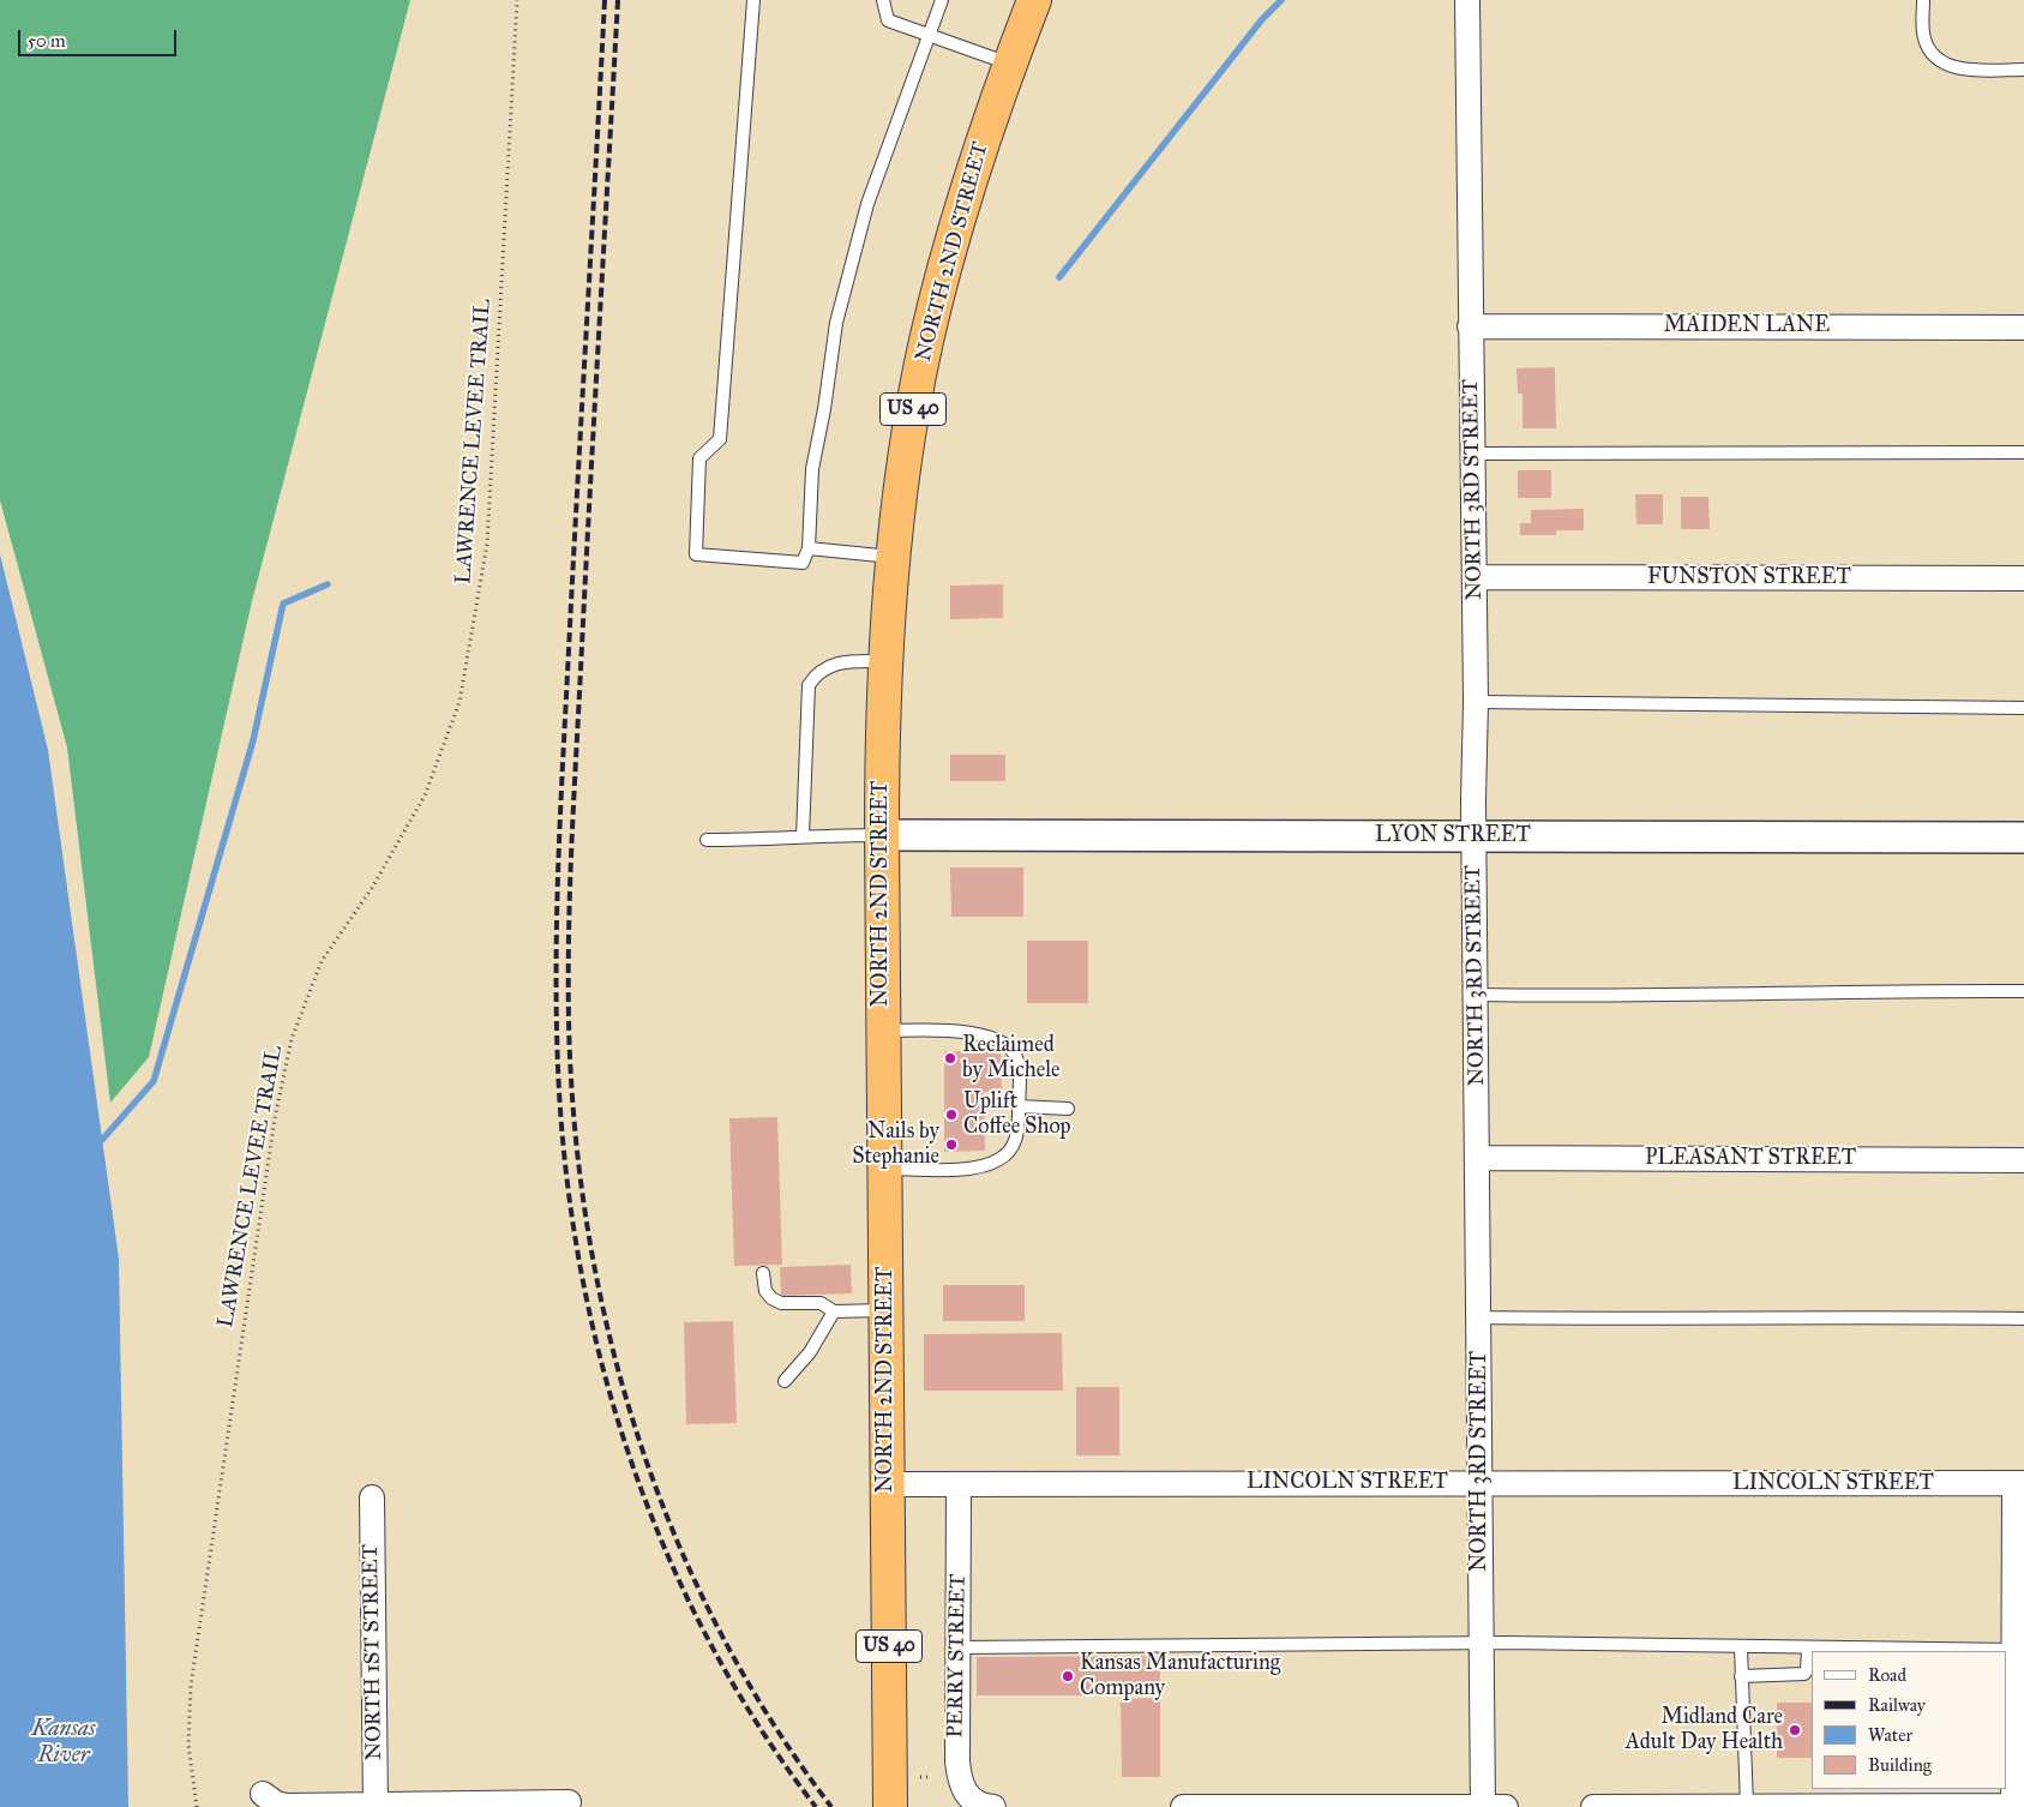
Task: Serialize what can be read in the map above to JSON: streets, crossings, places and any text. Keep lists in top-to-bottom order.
{
  "streets": {
    "highway": ["NORTH 2ND STREET", "US 40"],
    "street": [
      "MAIDEN LANE",
      "NORTH 3RD STREET",
      "FUNSTON STREET",
      "LYON STREET",
      "PLEASANT STREET",
      "LINCOLN STREET",
      "NORTH 1ST STREET",
      "PERRY STREET"
    ],
    "path": ["LAWRENCE LEVEE TRAIL"]
  },
  "crossings": [
    ["NORTH 2ND STREET", "LYON STREET"],
    ["NORTH 2ND STREET", "LINCOLN STREET"],
    ["MAIDEN LANE", "NORTH 3RD STREET"],
    ["NORTH 3RD STREET", "FUNSTON STREET"],
    ["NORTH 3RD STREET", "LYON STREET"],
    ["NORTH 3RD STREET", "PLEASANT STREET"],
    ["NORTH 3RD STREET", "LINCOLN STREET"],
    ["LINCOLN STREET", "PERRY STREET"]
  ],
  "water": ["Kansas River"],
  "places": [
    "Reclaimed by Michele",
    "Uplift Coffee Shop",
    "Nails by Stephanie",
    "Kansas Manufacturing Company",
    "Midland Care Adult Day Health"
  ],
  "legend": [
    "Road",
    "Railway",
    "Water",
    "Building"
  ],
  "scale_bar": "50 m"
}
